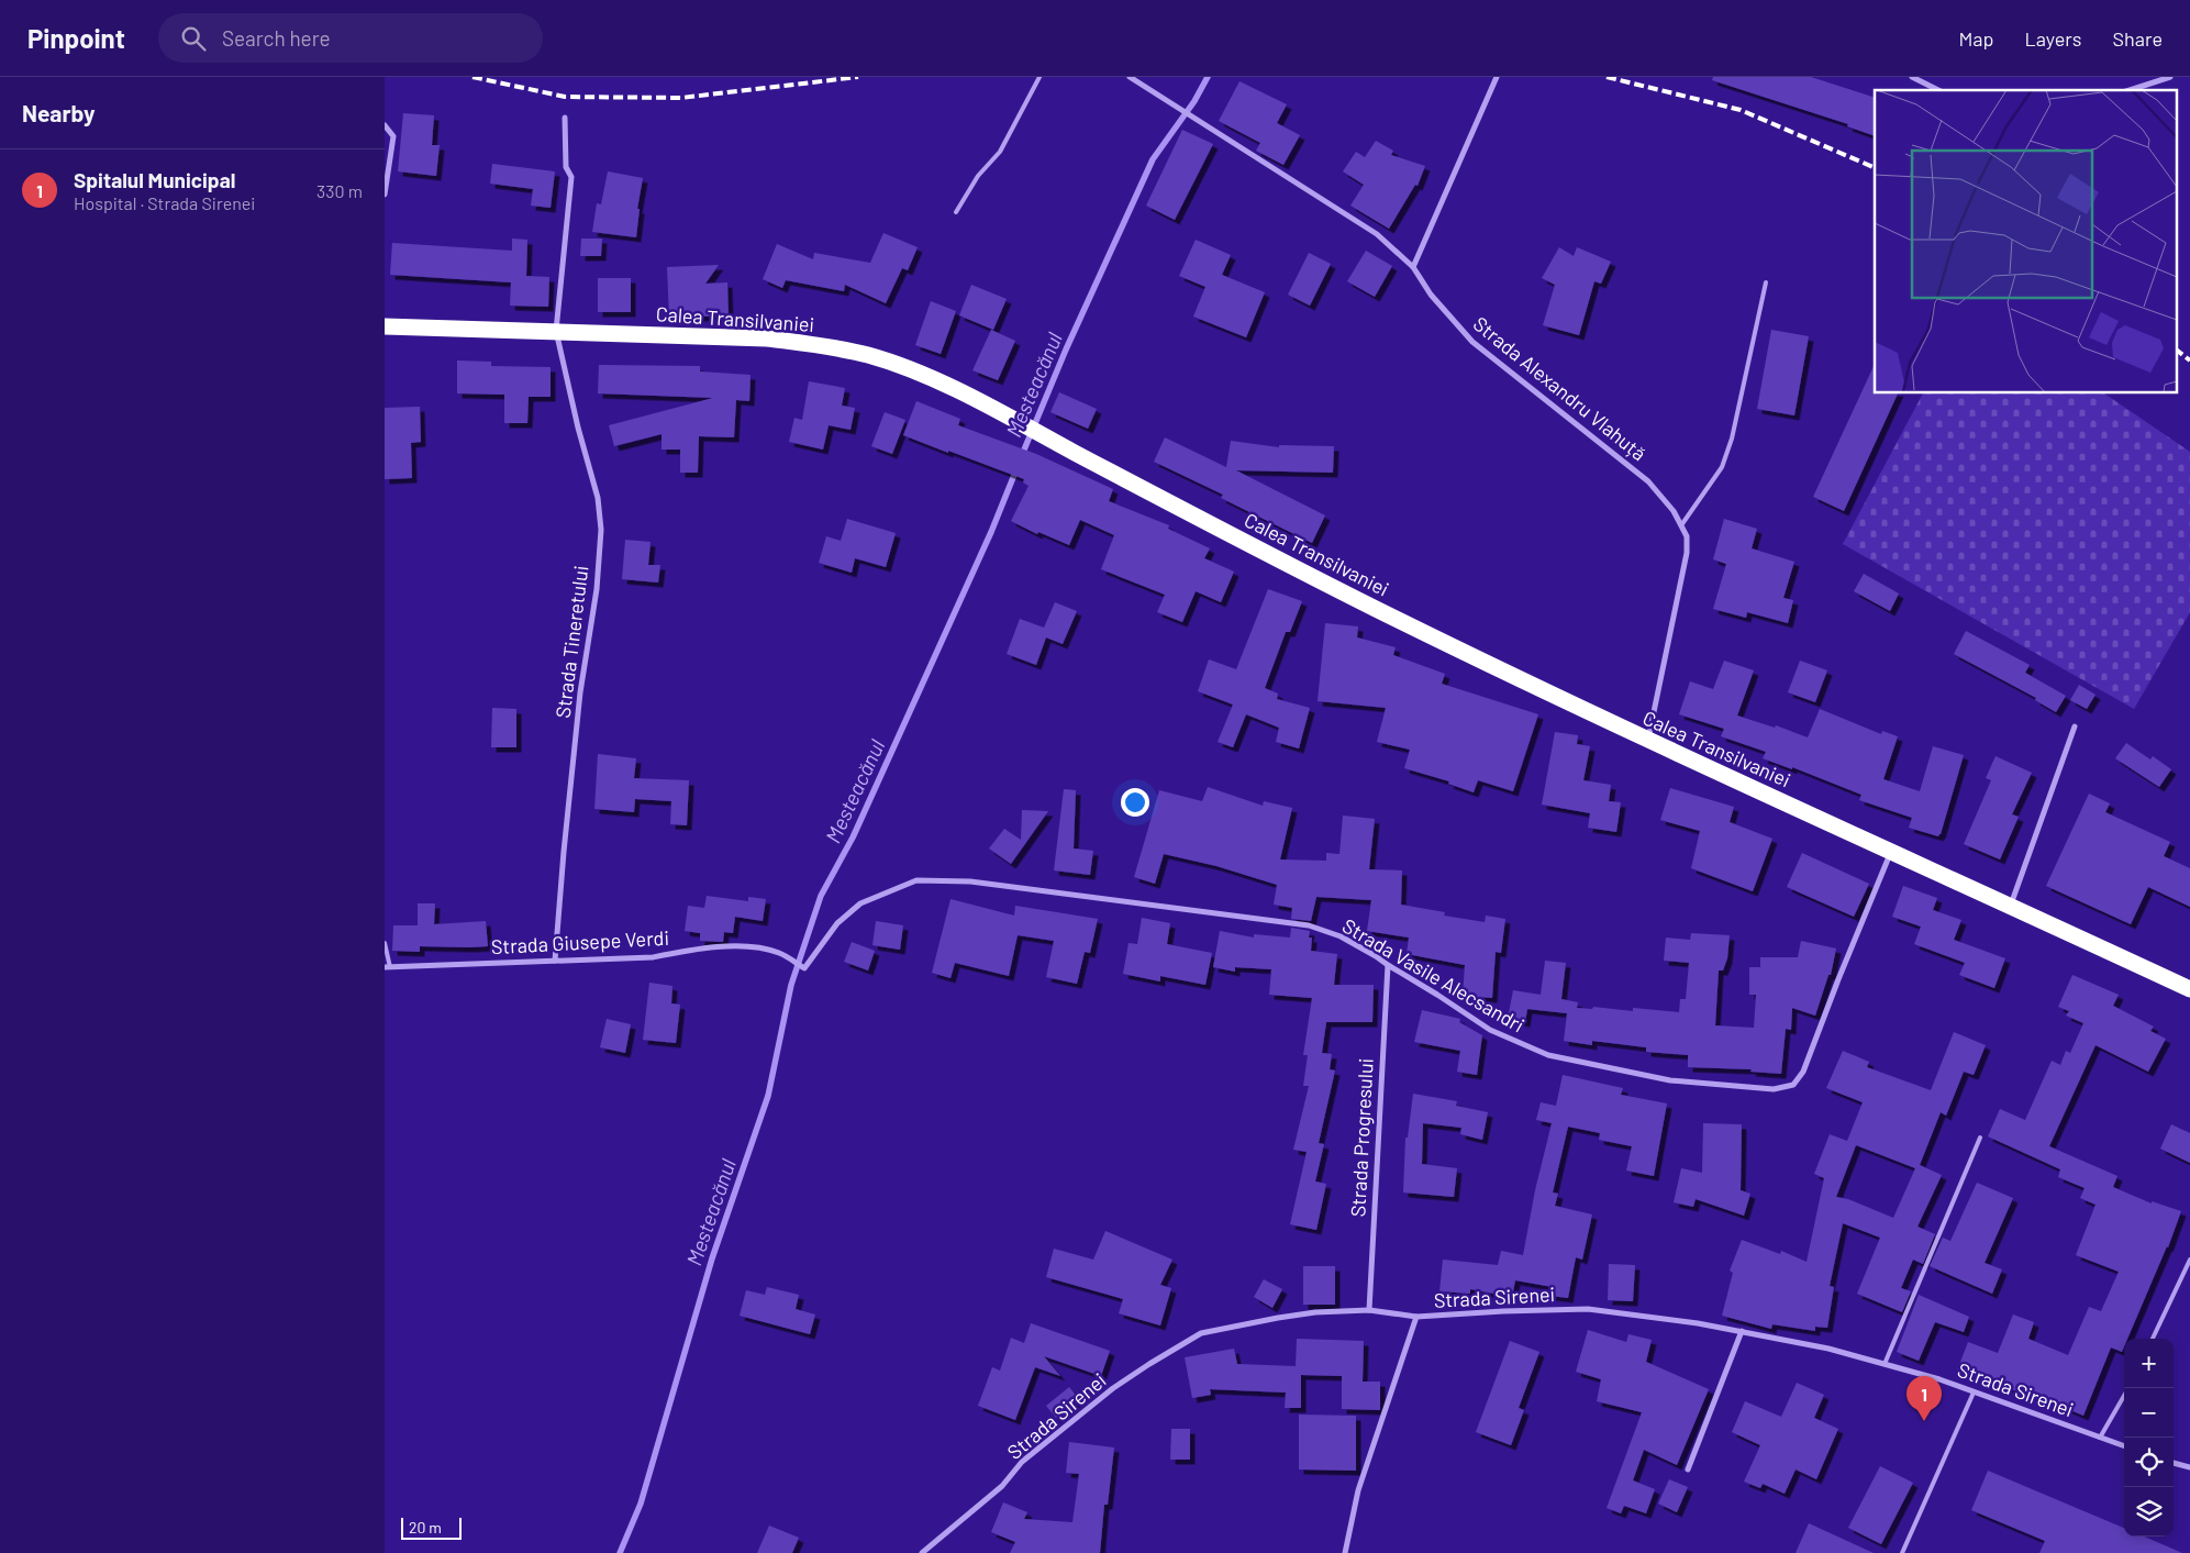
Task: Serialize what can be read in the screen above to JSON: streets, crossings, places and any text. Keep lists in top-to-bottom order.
{
  "streets": {
    "highway": ["Calea Transilvaniei"],
    "street": [
      "Strada Alexandru Vlahuță",
      "Strada Tineretului",
      "Strada Giusepe Verdi",
      "Strada Vasile Alecsandri",
      "Strada Progresului",
      "Strada Sirenei"
    ]
  },
  "crossings": [
    ["Calea Transilvaniei", "Strada Alexandru Vlahuță"],
    ["Calea Transilvaniei", "Strada Tineretului"],
    ["Calea Transilvaniei", "Strada Vasile Alecsandri"],
    ["Strada Tineretului", "Strada Giusepe Verdi"],
    ["Strada Giusepe Verdi", "Strada Vasile Alecsandri"],
    ["Strada Vasile Alecsandri", "Strada Progresului"],
    ["Strada Progresului", "Strada Sirenei"]
  ],
  "water": ["Mesteacănul"],
  "scale_bar": "20 m",
  "page": {
    "header": "Pinpoint",
    "search": "Search here",
    "nav": ["Map", "Layers", "Share"],
    "heading": "Nearby",
    "list": [
      {
        "mark": "1",
        "name": "Spitalul Municipal",
        "note": "Hospital · Strada Sirenei",
        "value": "330 m"
      }
    ],
    "map_buttons": ["+", "−"],
    "pins": "1",
    "scale": "20 m"
  }
}
